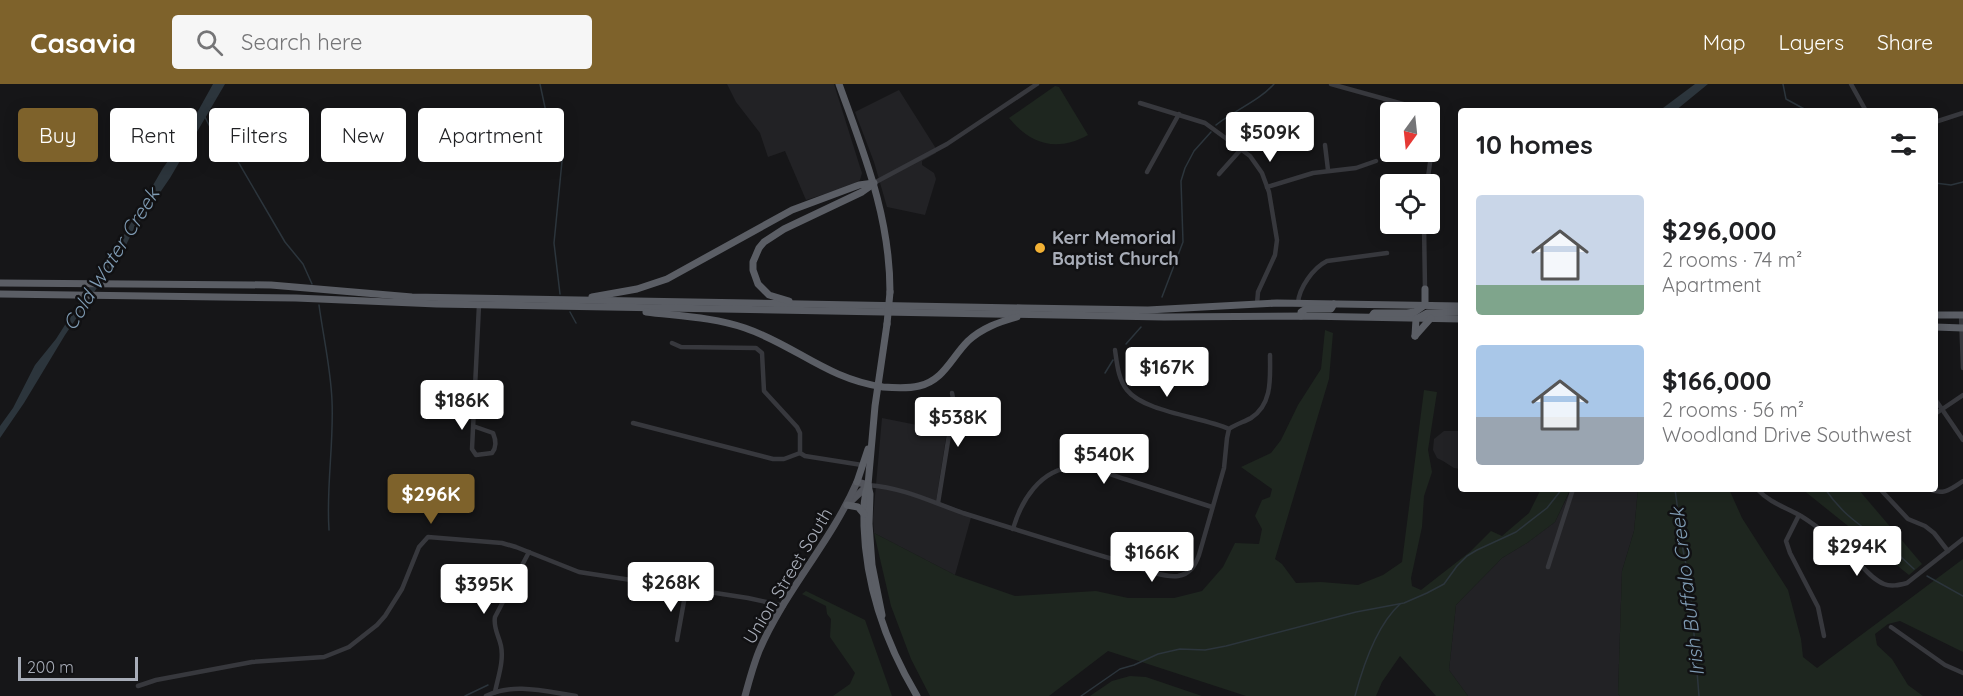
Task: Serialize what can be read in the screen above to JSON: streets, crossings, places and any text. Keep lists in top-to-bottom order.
{
  "streets": {
    "main road": ["Union Street South"]
  },
  "water": ["Cold Water Creek", "Irish Buffalo Creek"],
  "places": ["Kerr Memorial Baptist Church"],
  "scale_bar": "200 m",
  "north": "bottom",
  "page": {
    "header": "Casavia",
    "search": "Search here",
    "nav": ["Map", "Layers", "Share"],
    "chip": [
      "Buy",
      "Rent",
      "Filters",
      "New",
      "Apartment"
    ],
    "heading": "10 homes",
    "price": [
      "$509K",
      "$167K",
      "$186K",
      "$538K",
      "$540K",
      "$296K",
      "$294K",
      "$166K",
      "$268K",
      "$395K"
    ],
    "list": [
      {
        "name": "$296,000",
        "note": "2 rooms · 74 m² · Apartment"
      },
      {
        "name": "$166,000",
        "note": "2 rooms · 56 m² · Woodland Drive Southwest"
      }
    ],
    "scale": "200 m"
  }
}
